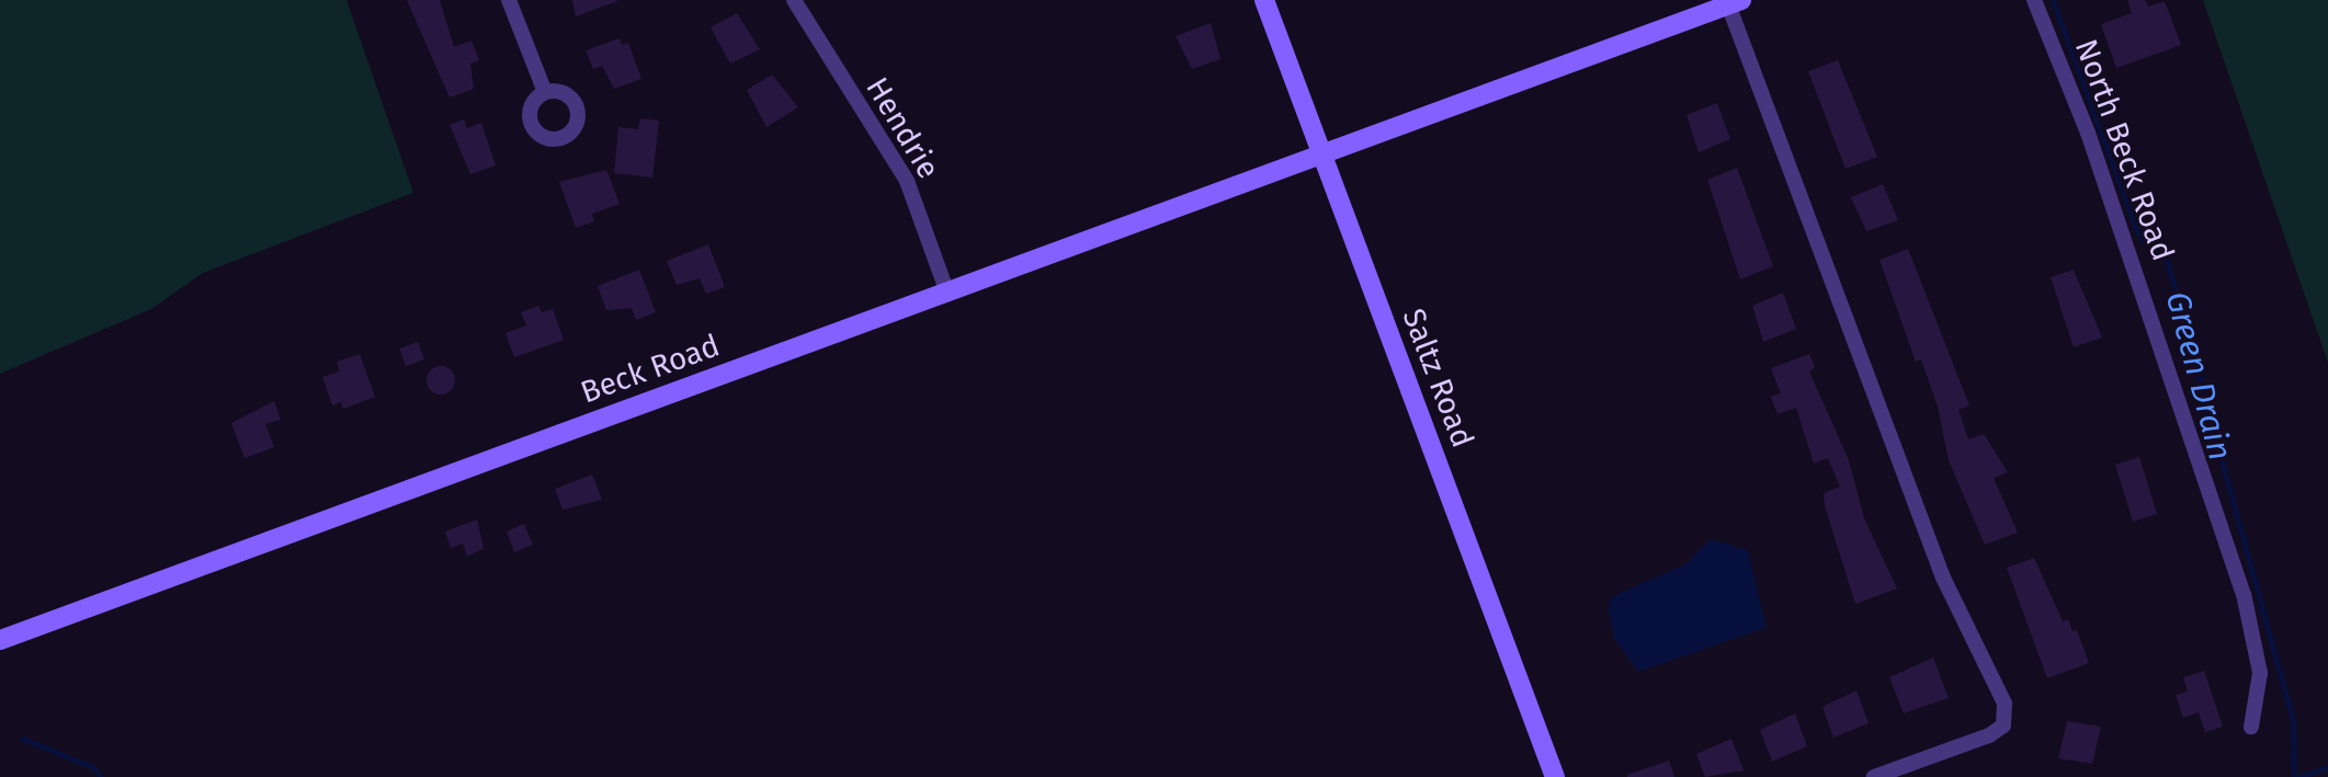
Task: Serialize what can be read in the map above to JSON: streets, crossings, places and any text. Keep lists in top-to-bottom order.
{
  "streets": {
    "main road": ["Beck Road", "Saltz Road"],
    "street": ["Hendrie", "North Beck Road"]
  },
  "crossings": [
    ["Hendrie", "Beck Road"],
    ["Beck Road", "Saltz Road"]
  ],
  "water": ["Green Drain"]
}
